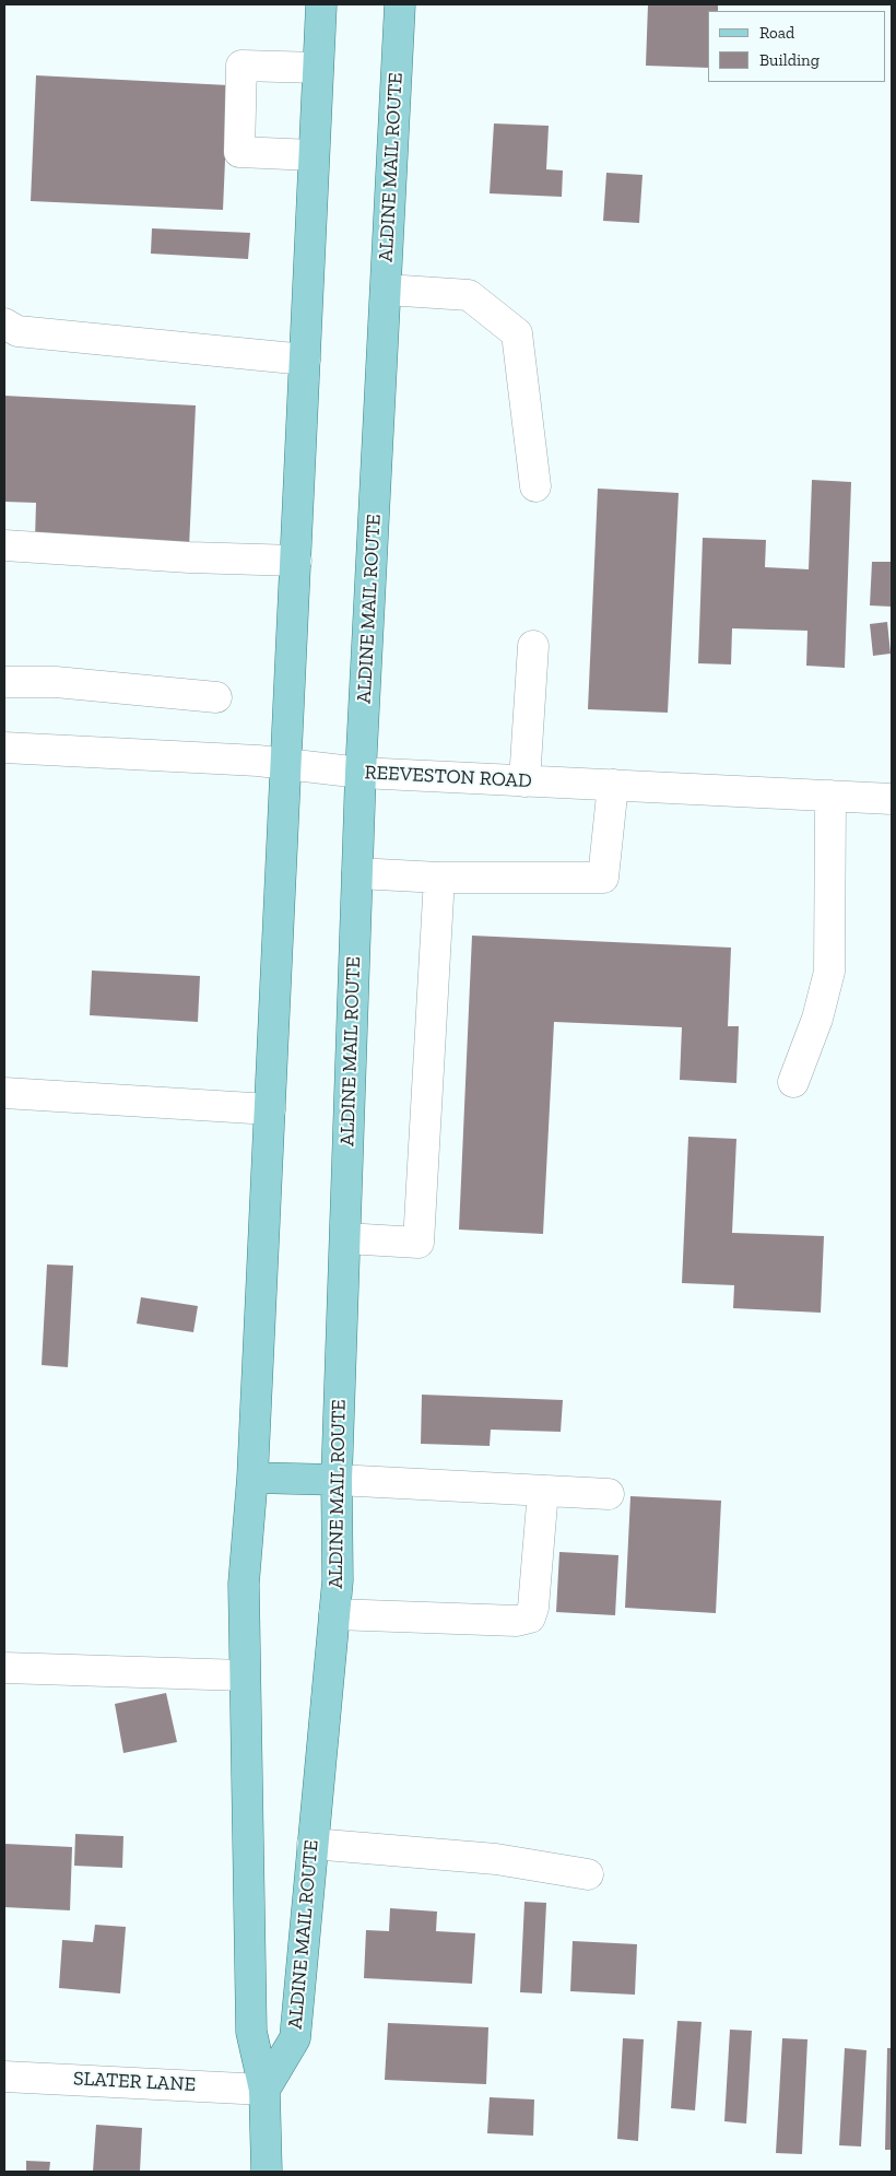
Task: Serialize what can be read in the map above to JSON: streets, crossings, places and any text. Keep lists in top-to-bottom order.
{
  "streets": {
    "main road": ["ALDINE MAIL ROUTE"],
    "street": ["REEVESTON ROAD", "SLATER LANE"]
  },
  "crossings": [
    ["ALDINE MAIL ROUTE", "REEVESTON ROAD"],
    ["ALDINE MAIL ROUTE", "SLATER LANE"]
  ],
  "legend": ["Road", "Building"]
}
